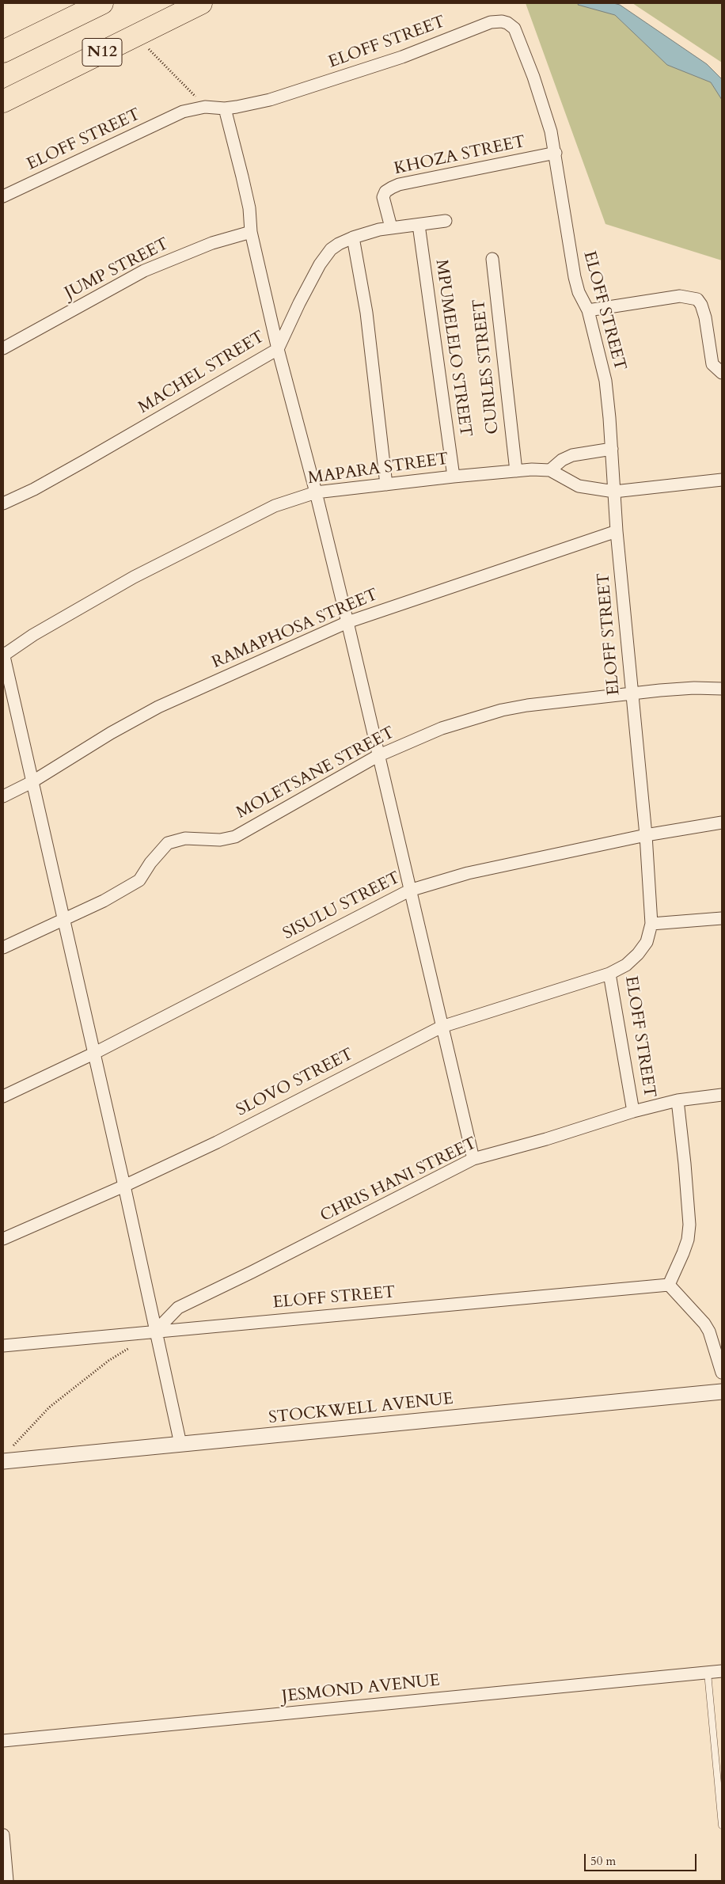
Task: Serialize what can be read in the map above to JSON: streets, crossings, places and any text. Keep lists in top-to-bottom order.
{
  "streets": {
    "highway": ["N12"],
    "street": [
      "ELOFF STREET",
      "KHOZA STREET",
      "JUMP STREET",
      "MPUMELELO STREET",
      "CURLES STREET",
      "MACHEL STREET",
      "MAPARA STREET",
      "RAMAPHOSA STREET",
      "MOLETSANE STREET",
      "SISULU STREET",
      "SLOVO STREET",
      "CHRIS HANI STREET",
      "STOCKWELL AVENUE",
      "JESMOND AVENUE"
    ]
  },
  "crossings": [
    ["ELOFF STREET", "KHOZA STREET"],
    ["ELOFF STREET", "MAPARA STREET"],
    ["ELOFF STREET", "RAMAPHOSA STREET"],
    ["ELOFF STREET", "MOLETSANE STREET"],
    ["ELOFF STREET", "SISULU STREET"],
    ["ELOFF STREET", "SLOVO STREET"],
    ["ELOFF STREET", "CHRIS HANI STREET"],
    ["KHOZA STREET", "MACHEL STREET"],
    ["MPUMELELO STREET", "MACHEL STREET"],
    ["MPUMELELO STREET", "MAPARA STREET"],
    ["CURLES STREET", "MAPARA STREET"]
  ],
  "scale_bar": "50 m"
}
